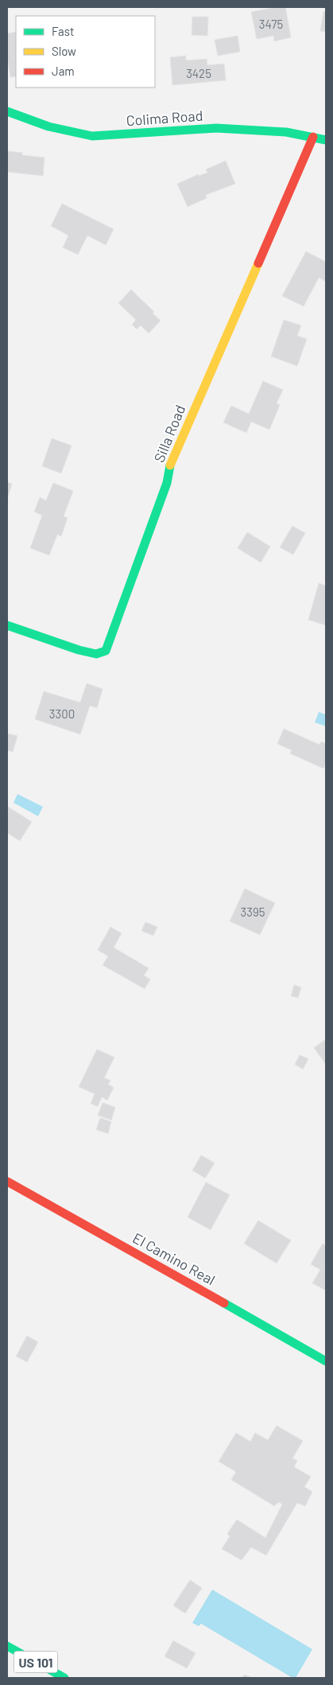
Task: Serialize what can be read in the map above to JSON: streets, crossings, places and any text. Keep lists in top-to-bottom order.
{
  "streets": {
    "main road": [
      "Colima Road",
      "Silla Road",
      "El Camino Real",
      "US 101"
    ]
  },
  "crossings": [
    ["Colima Road", "Silla Road"]
  ],
  "house_numbers": [
    "3475",
    "3425",
    "3300",
    "3395"
  ],
  "legend": ["Fast", "Slow", "Jam"]
}
